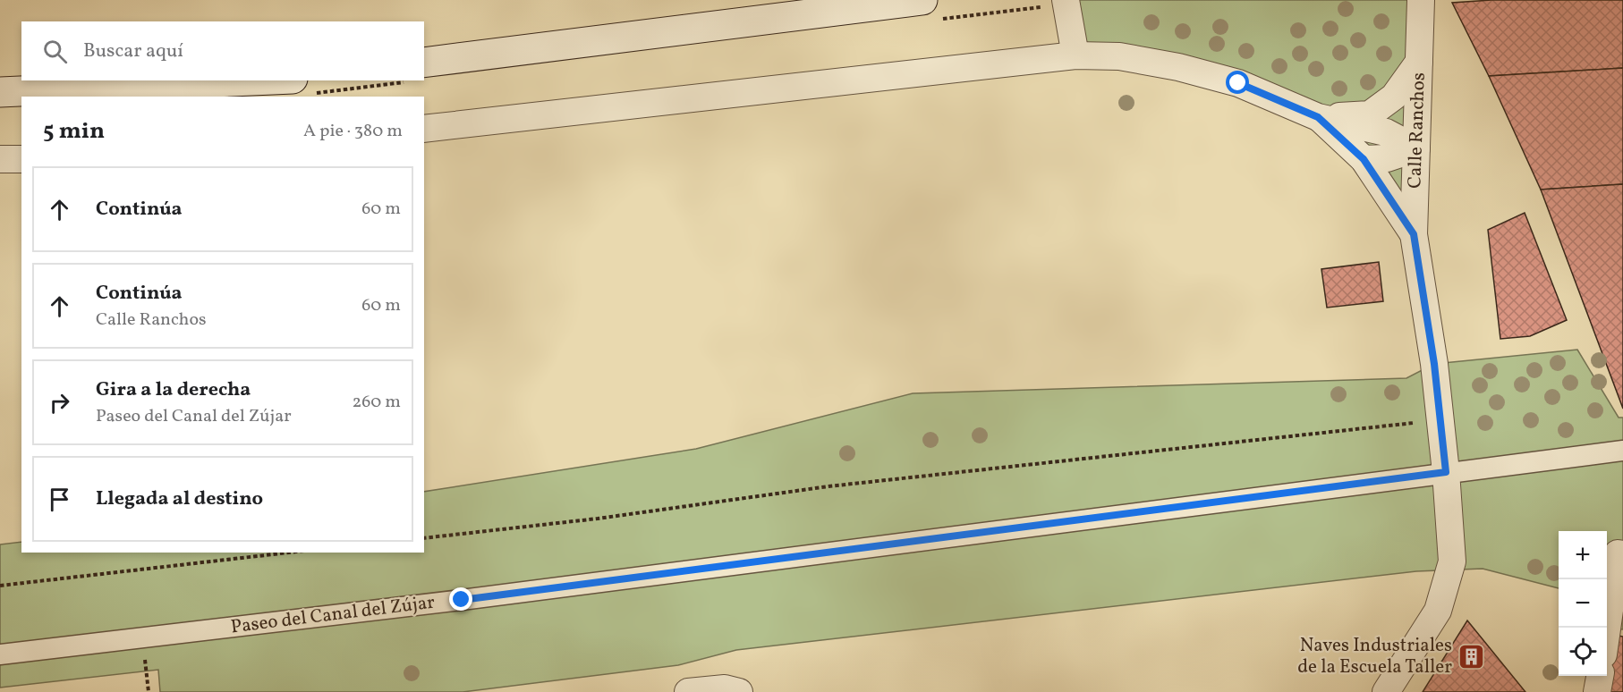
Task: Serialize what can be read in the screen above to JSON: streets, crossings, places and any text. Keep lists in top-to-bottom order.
{
  "streets": {
    "street": ["Calle Ranchos", "Paseo del Canal del Zújar"]
  },
  "crossings": [
    ["Calle Ranchos", "Paseo del Canal del Zújar"]
  ],
  "places": {
    "building": ["Naves Industriales de la Escuela Taller"]
  },
  "page": {
    "search": "Buscar aquí",
    "heading": ["5 min", "A pie · 380 m"],
    "list": [
      ["Continúa", "60 m"],
      ["Continúa", "Calle Ranchos", "60 m"],
      ["Gira a la derecha", "Paseo del Canal del Zújar", "260 m"],
      "Llegada al destino"
    ],
    "map_buttons": ["+", "−"]
  }
}
